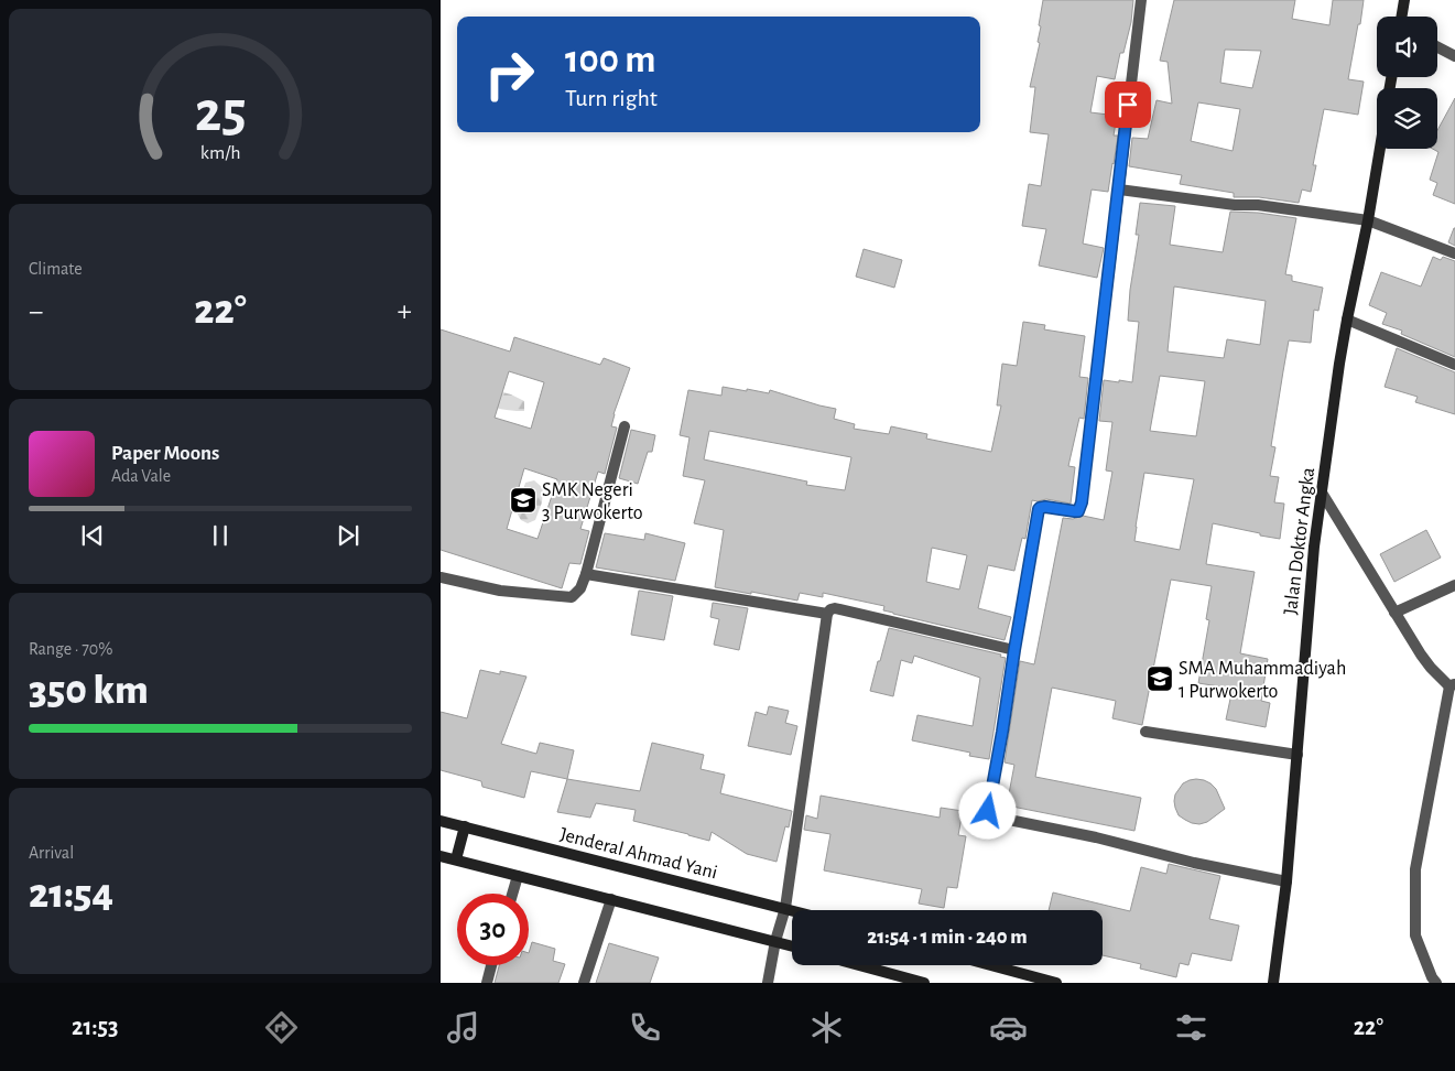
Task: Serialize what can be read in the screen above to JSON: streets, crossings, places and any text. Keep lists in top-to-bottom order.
{
  "streets": {
    "street": ["Jalan Doktor Angka", "Jenderal Ahmad Yani"]
  },
  "places": {
    "school or university": ["SMK Negeri 3 Purwokerto", "SMA Muhammadiyah 1 Purwokerto"]
  },
  "page": {
    "turn": ["100 m", "Turn right"],
    "tile": [
      "Climate",
      ["Range · 70%", "350 km"],
      ["Arrival", "21:54"]
    ],
    "heat": ["−", "22°", "+"],
    "song": ["Paper Moons", "Ada Vale"],
    "limit": "30",
    "trip": "21:54 · 1 min · 240 m",
    "tabs": ["21:53", "22°"],
    "gauge": ["25", "km/h"]
  }
}
